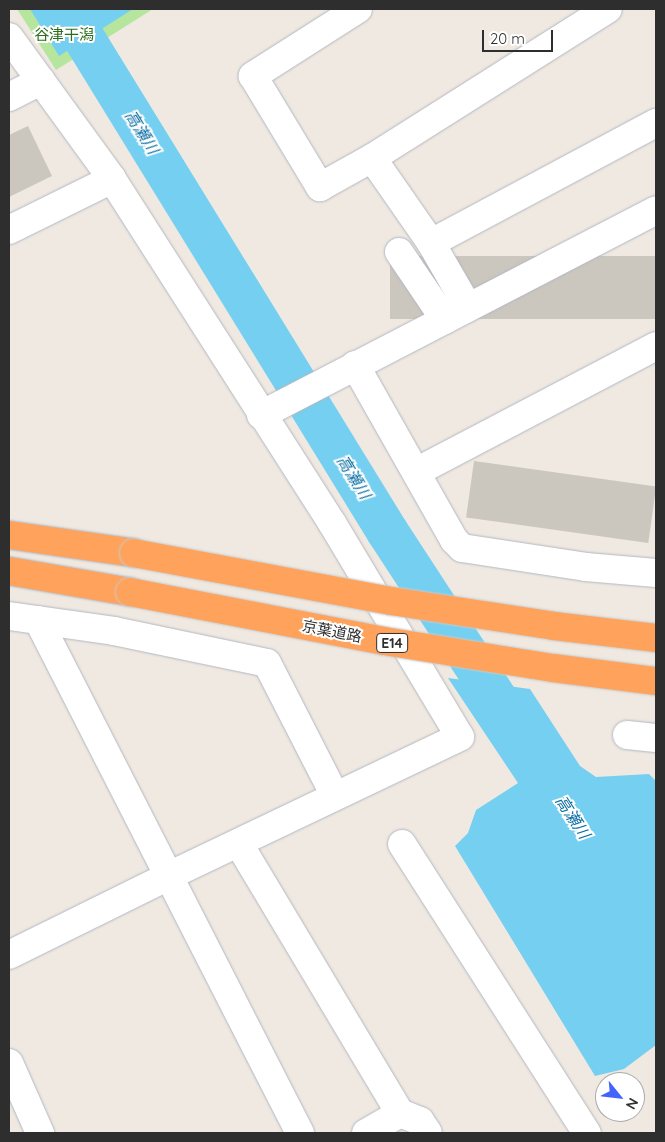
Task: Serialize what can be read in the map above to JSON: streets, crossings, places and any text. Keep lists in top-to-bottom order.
{
  "streets": {
    "highway": ["京葉道路", "E14"]
  },
  "water": ["高瀬川"],
  "parks": ["谷津干潟"],
  "scale_bar": "20 m",
  "north": "bottom right"
}
